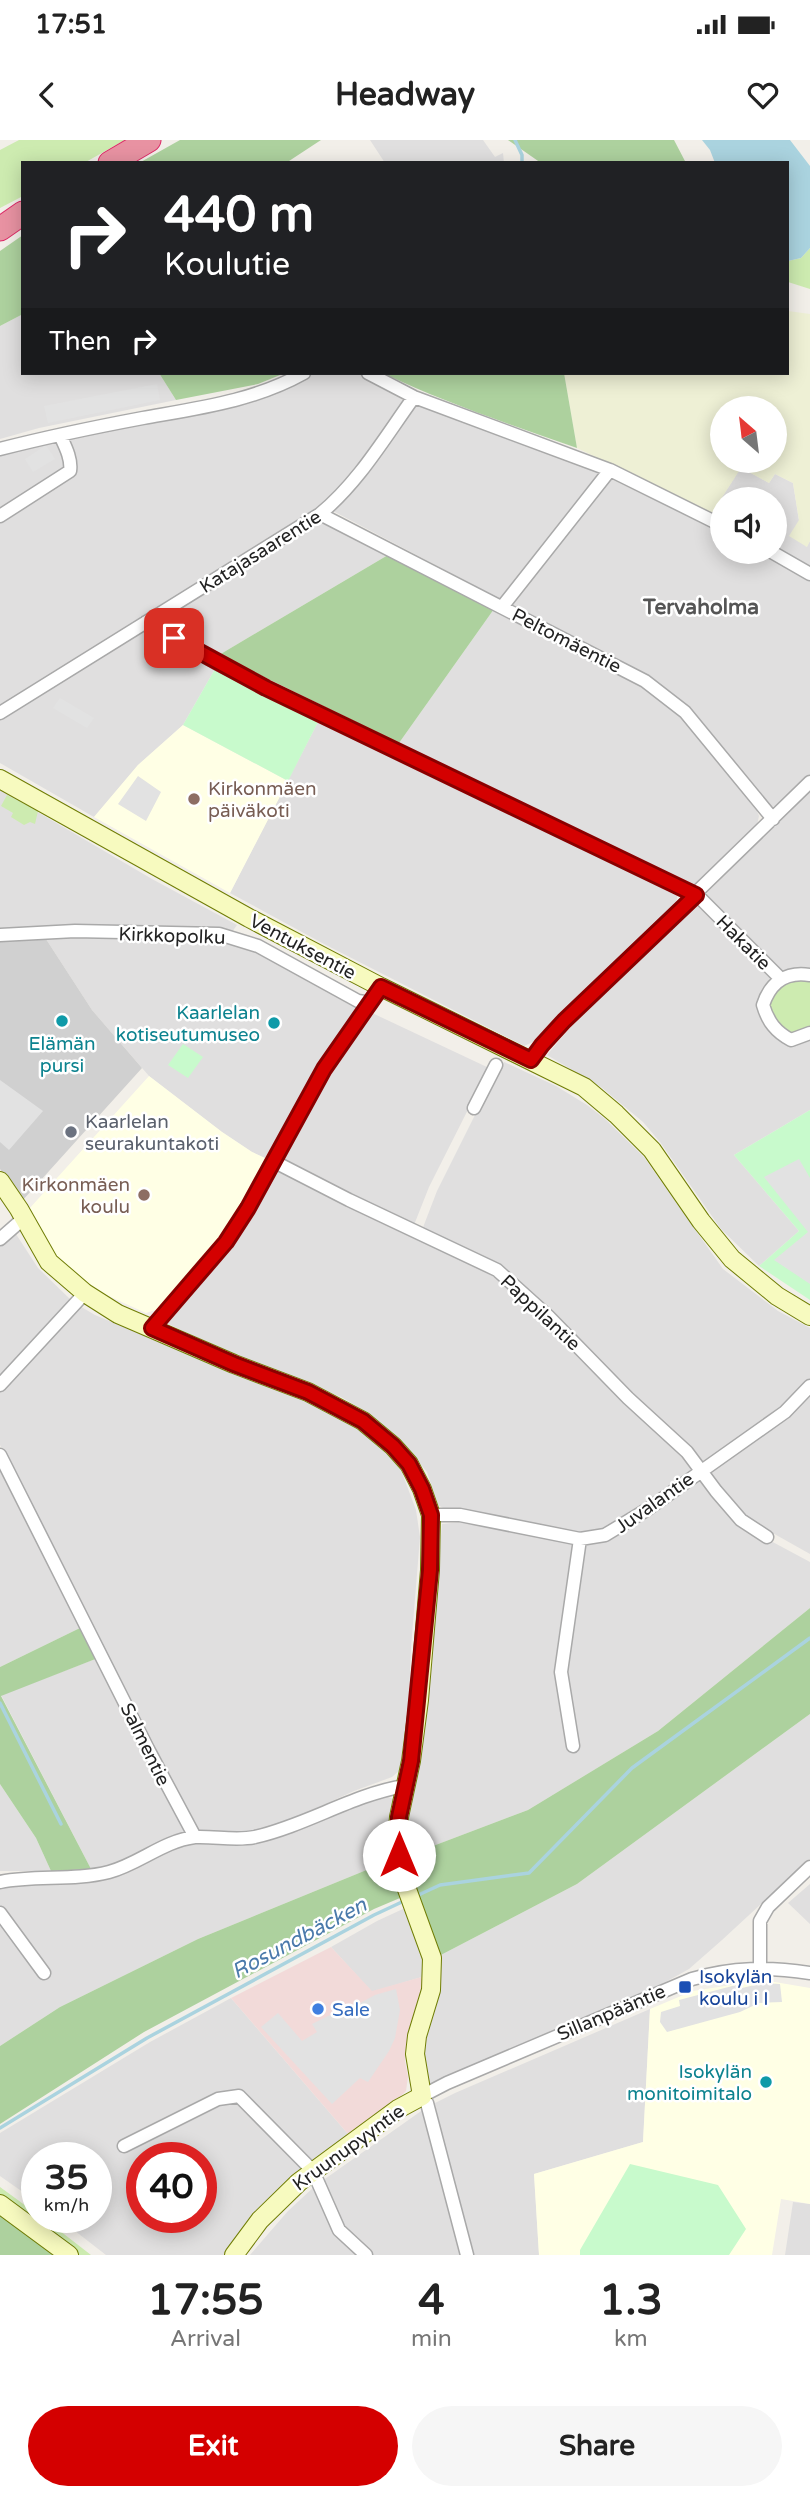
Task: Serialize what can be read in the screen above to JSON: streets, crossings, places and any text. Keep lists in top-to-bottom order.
{
  "streets": {
    "street": [
      "Katajasaarentie",
      "Peltomäentie",
      "Kirkkopolku",
      "Hakatie",
      "Ventuksentie",
      "Pappilantie",
      "Juvalantie",
      "Salmentie",
      "Sillanpääntie",
      "Kruunupyyntie"
    ]
  },
  "crossings": [
    ["Katajasaarentie", "Peltomäentie"],
    ["Katajasaarentie", "Hakatie"],
    ["Pappilantie", "Juvalantie"],
    ["Juvalantie", "Kruunupyyntie"],
    ["Sillanpääntie", "Kruunupyyntie"]
  ],
  "districts": ["Tervaholma"],
  "water": ["Rosundbäcken"],
  "places": {
    "other": [
      "Kirkonmäen päiväkoti",
      "Elämän pursi",
      "Kaarlelan kotiseutumuseo",
      "Kaarlelan seurakuntakoti",
      "Kirkonmäen koulu",
      "Sale",
      "Isokylän monitoimitalo"
    ],
    "transit": ["Isokylän koulu i I"]
  },
  "north": "top left",
  "page": {
    "status": "17:51",
    "header": "Headway",
    "turn": ["440 m", "Koulutie"],
    "then": "Then",
    "speed": "35 km/h",
    "limit": "40",
    "eta": [
      "17:55",
      "Arrival",
      "4",
      "min",
      "1.3",
      "km"
    ],
    "buttons": ["Exit", "Share"]
  }
}
